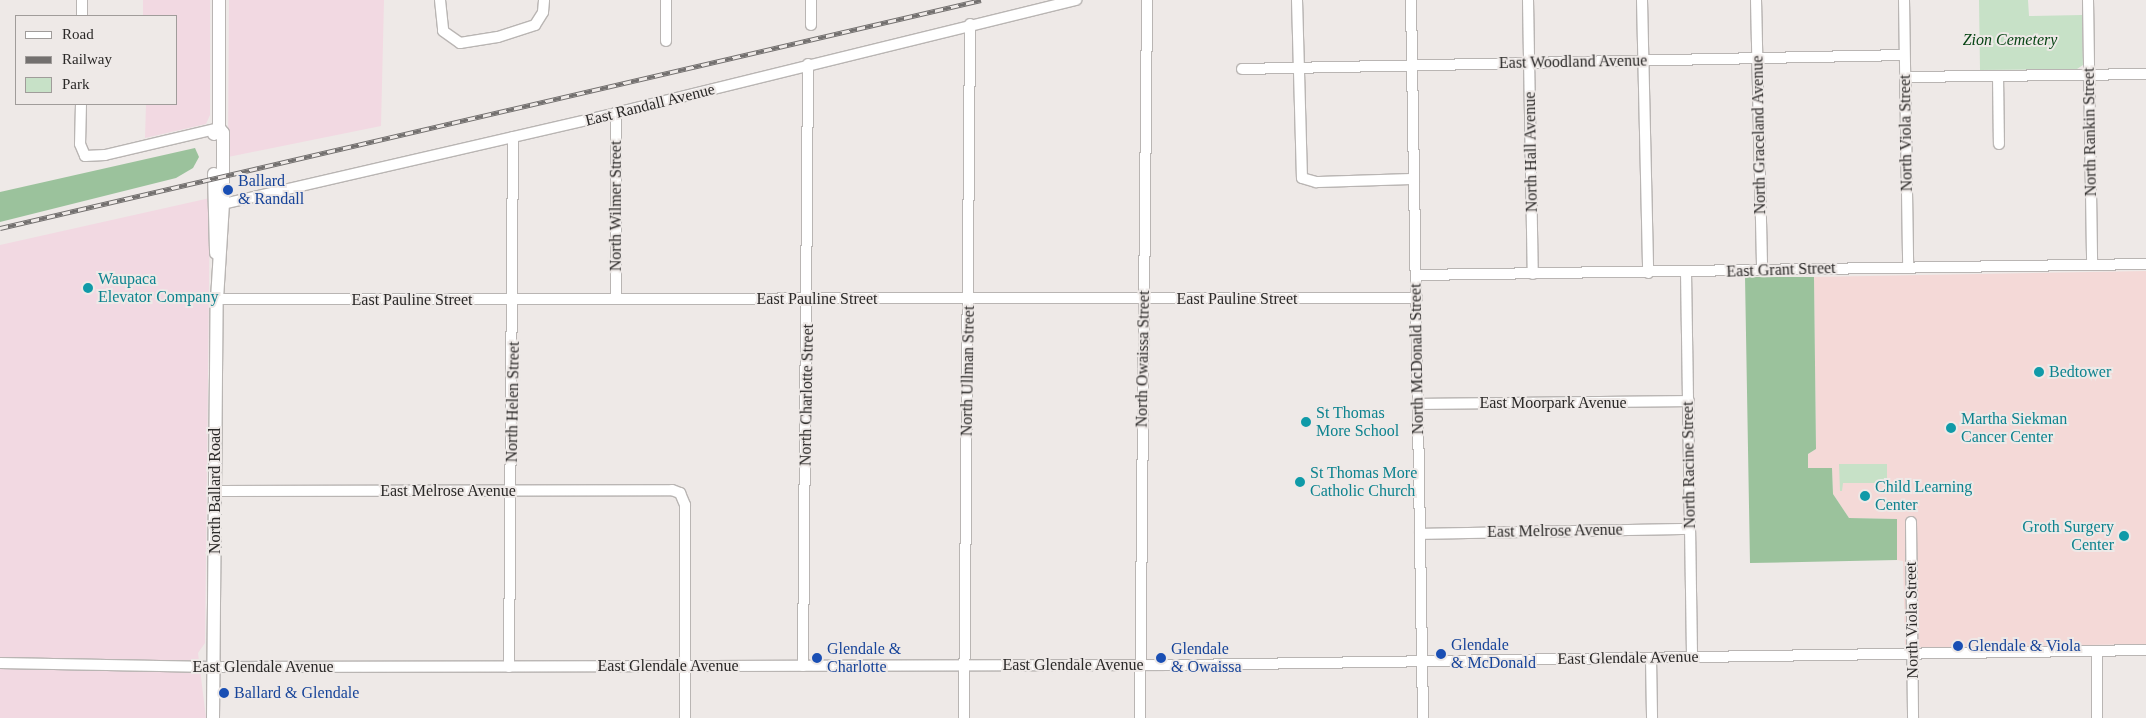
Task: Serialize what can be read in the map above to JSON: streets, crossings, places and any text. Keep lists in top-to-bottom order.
{
  "streets": {
    "main road": ["North Ballard Road"],
    "street": [
      "East Woodland Avenue",
      "East Randall Avenue",
      "North Rankin Street",
      "North Viola Street",
      "North Graceland Avenue",
      "North Hall Avenue",
      "North Wilmer Street",
      "East Grant Street",
      "East Pauline Street",
      "North Owaissa Street",
      "North McDonald Street",
      "North Ullman Street",
      "North Charlotte Street",
      "North Helen Street",
      "East Moorpark Avenue",
      "North Racine Street",
      "East Melrose Avenue",
      "East Glendale Avenue"
    ]
  },
  "crossings": [
    ["East Woodland Avenue", "North Viola Street"],
    ["East Woodland Avenue", "North Graceland Avenue"],
    ["East Woodland Avenue", "North Hall Avenue"],
    ["East Woodland Avenue", "North McDonald Street"],
    ["East Randall Avenue", "North Wilmer Street"],
    ["East Randall Avenue", "North Ullman Street"],
    ["East Randall Avenue", "North Charlotte Street"],
    ["East Randall Avenue", "North Helen Street"],
    ["East Randall Avenue", "North Ballard Road"],
    ["North Rankin Street", "East Grant Street"],
    ["North Viola Street", "East Grant Street"],
    ["North Viola Street", "East Glendale Avenue"],
    ["North Graceland Avenue", "East Grant Street"],
    ["North Hall Avenue", "East Grant Street"],
    ["North Wilmer Street", "East Pauline Street"],
    ["East Grant Street", "North McDonald Street"],
    ["East Grant Street", "North Racine Street"],
    ["East Pauline Street", "North Owaissa Street"],
    ["East Pauline Street", "North McDonald Street"],
    ["East Pauline Street", "North Ullman Street"],
    ["East Pauline Street", "North Charlotte Street"],
    ["East Pauline Street", "North Helen Street"],
    ["East Pauline Street", "North Ballard Road"],
    ["North Owaissa Street", "East Glendale Avenue"],
    ["North McDonald Street", "East Moorpark Avenue"],
    ["North McDonald Street", "East Melrose Avenue"],
    ["North McDonald Street", "East Glendale Avenue"],
    ["North Ullman Street", "East Glendale Avenue"],
    ["North Charlotte Street", "East Glendale Avenue"],
    ["North Helen Street", "East Melrose Avenue"],
    ["North Helen Street", "East Glendale Avenue"],
    ["East Moorpark Avenue", "North Racine Street"],
    ["North Racine Street", "East Melrose Avenue"],
    ["North Racine Street", "East Glendale Avenue"],
    ["North Ballard Road", "East Melrose Avenue"],
    ["North Ballard Road", "East Glendale Avenue"],
    ["East Melrose Avenue", "East Glendale Avenue"]
  ],
  "parks": ["Zion Cemetery"],
  "places": [
    "Ballard & Randall",
    "Waupaca Elevator Company",
    "Bedtower",
    "St Thomas More School",
    "Martha Siekman Cancer Center",
    "St Thomas More Catholic Church",
    "Child Learning Center",
    "Groth Surgery Center",
    "Glendale & Viola",
    "Glendale & McDonald",
    "Glendale & Charlotte",
    "Glendale & Owaissa",
    "Ballard & Glendale"
  ],
  "legend": ["Road", "Railway", "Park"]
}
